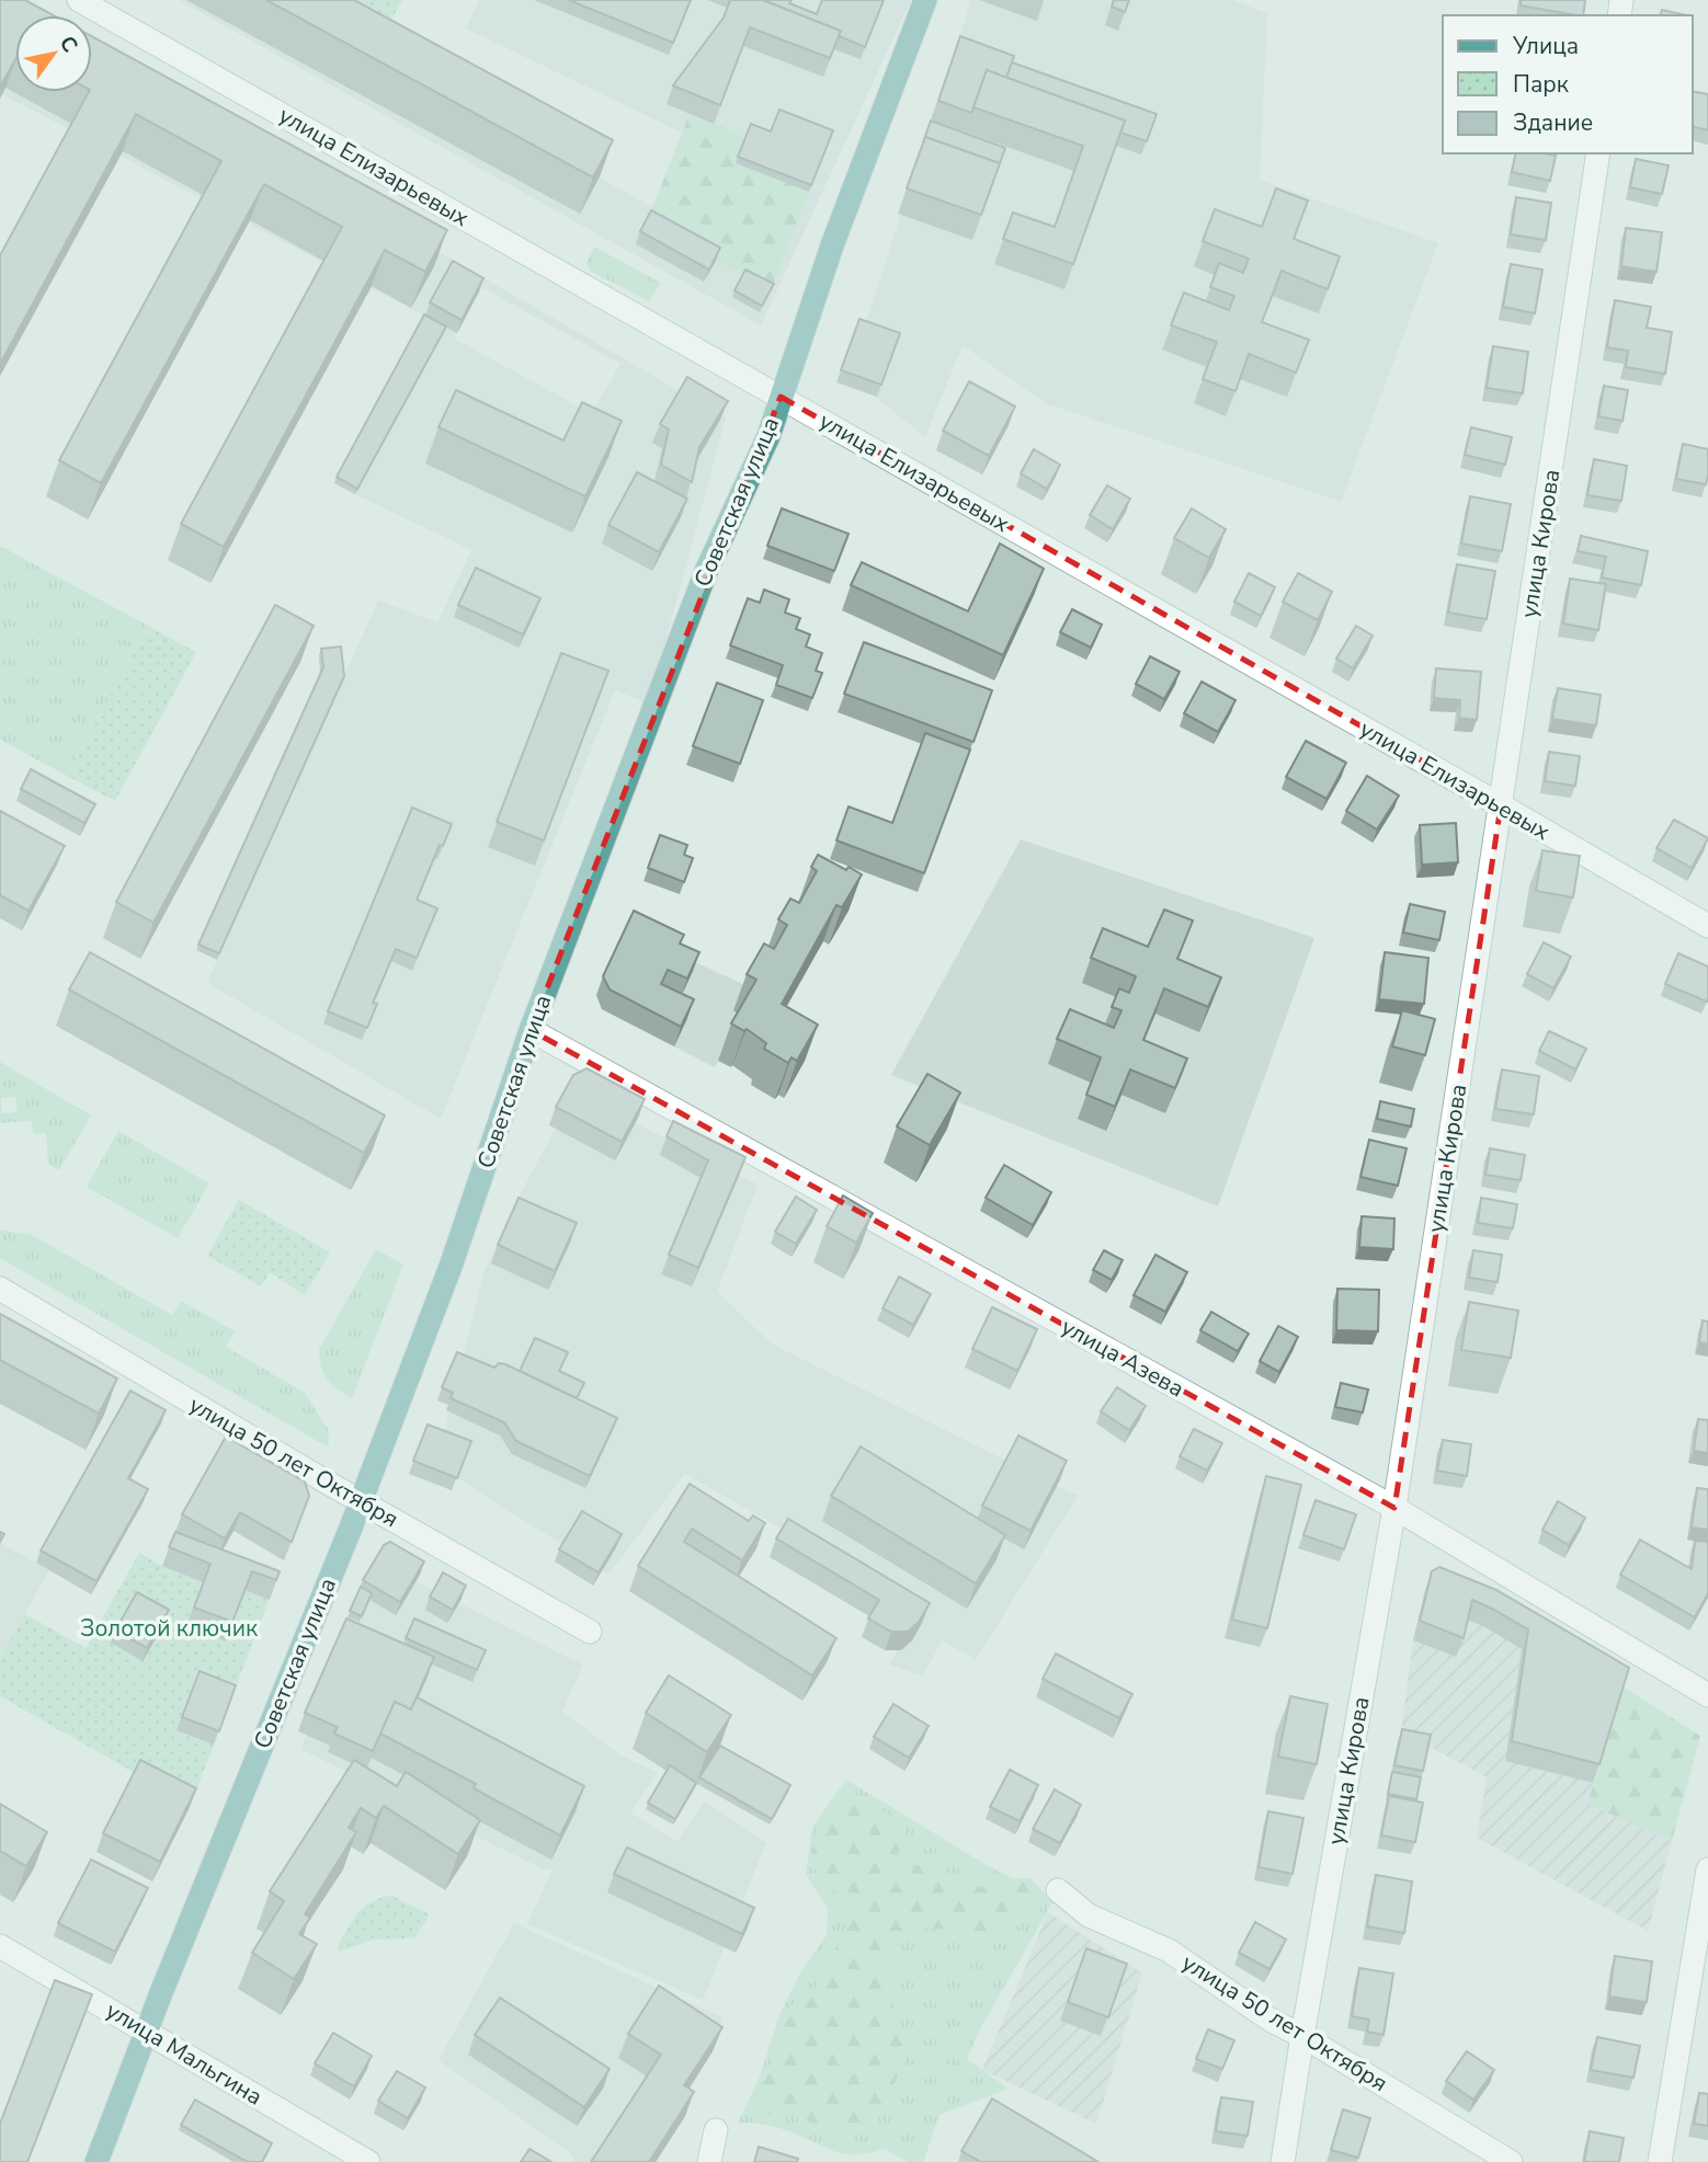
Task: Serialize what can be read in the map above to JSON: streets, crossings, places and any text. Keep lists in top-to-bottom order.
{
  "streets": {
    "main road": ["Советская улица"],
    "street": [
      "улица Елизарьевых",
      "улица Кирова",
      "улица Азева",
      "улица 50 лет Октября",
      "улица Мальгина"
    ]
  },
  "crossings": [
    ["улица Елизарьевых", "Советская улица"],
    ["улица Елизарьевых", "улица Кирова"],
    ["Советская улица", "улица Азева"],
    ["Советская улица", "улица 50 лет Октября"],
    ["Советская улица", "улица Мальгина"],
    ["улица Кирова", "улица Азева"],
    ["улица Кирова", "улица 50 лет Октября"]
  ],
  "parks": ["Золотой ключик"],
  "legend": ["Улица", "Парк", "Здание"],
  "north": "top right"
}
